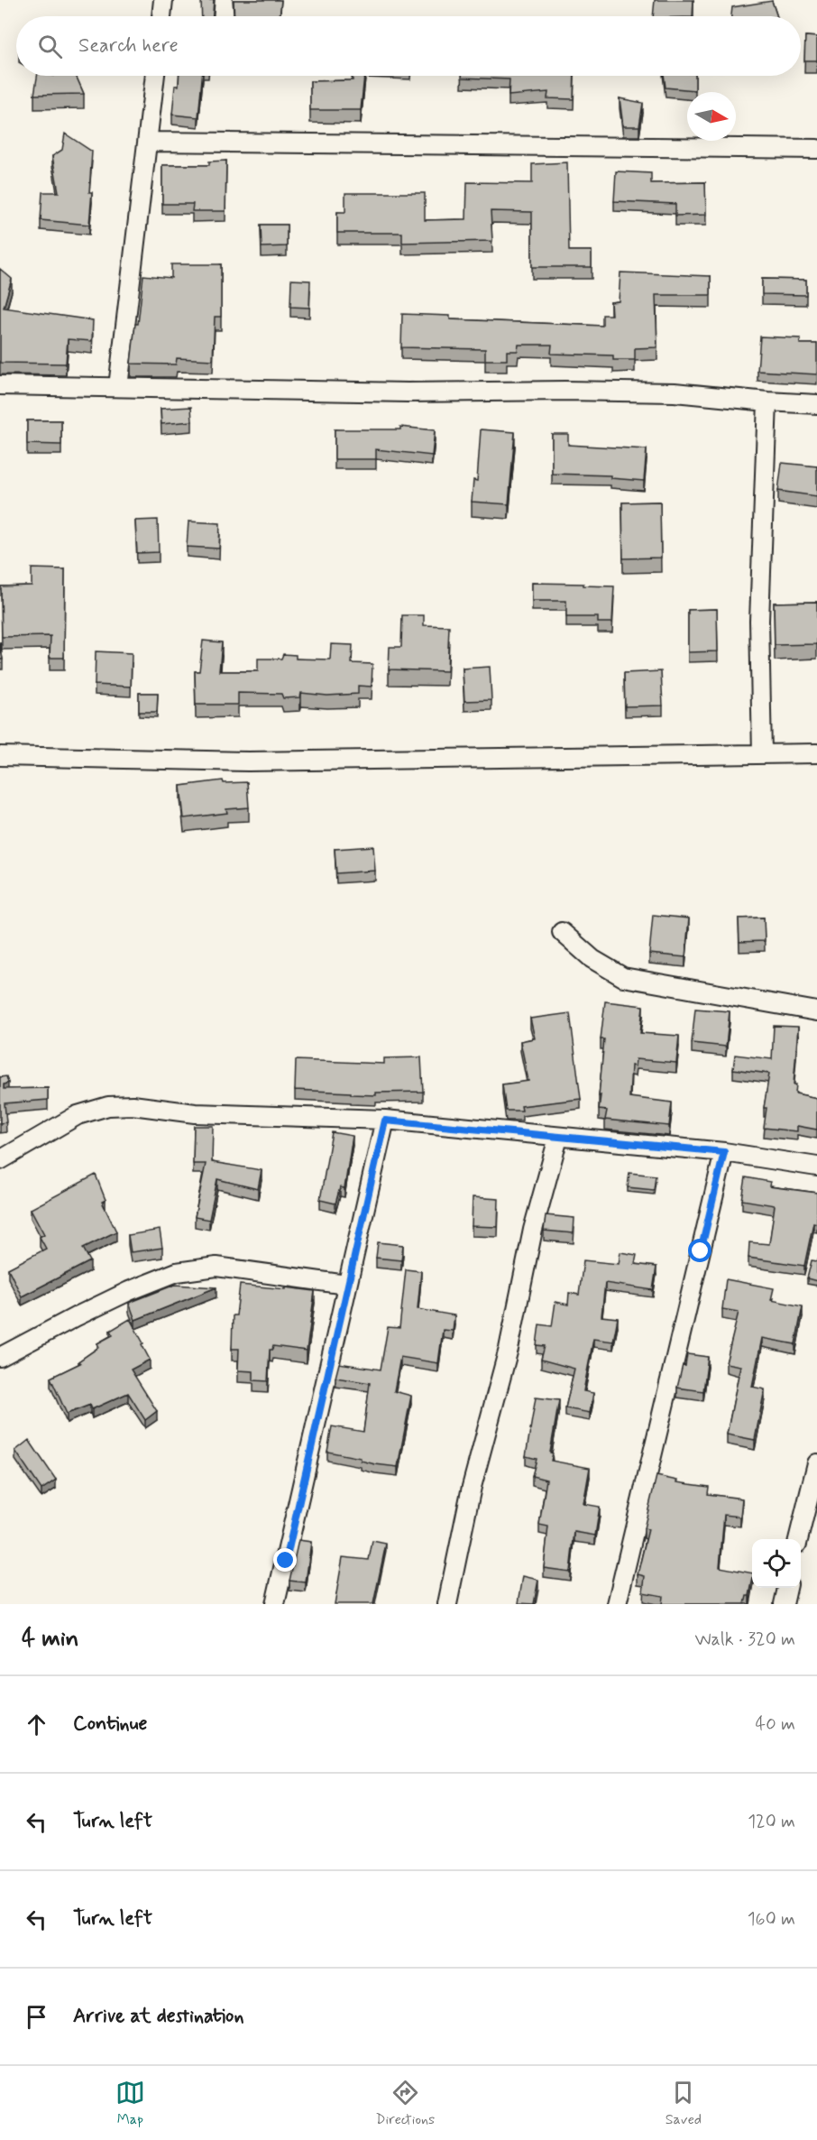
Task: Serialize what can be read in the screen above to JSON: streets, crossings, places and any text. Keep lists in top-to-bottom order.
{
  "north": "right",
  "page": {
    "search": "Search here",
    "heading": ["4 min", "Walk · 320 m"],
    "list": [
      ["Continue", "40 m"],
      ["Turn left", "120 m"],
      ["Turn left", "160 m"],
      "Arrive at destination"
    ],
    "nav": ["Map", "Directions", "Saved"]
  }
}
